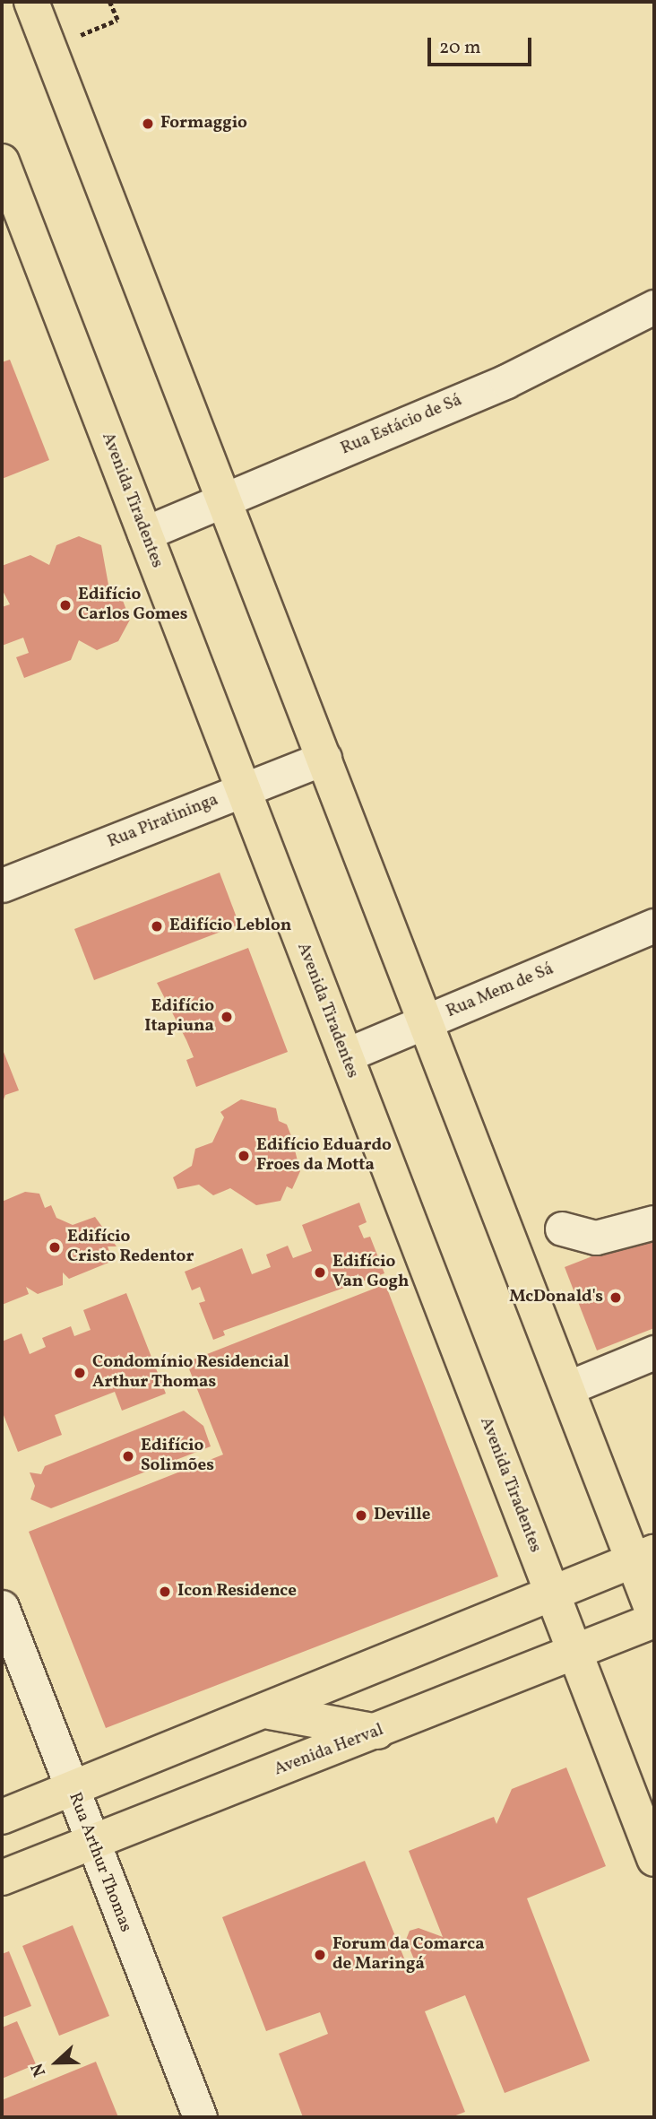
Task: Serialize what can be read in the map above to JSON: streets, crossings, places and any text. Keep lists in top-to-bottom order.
{
  "streets": {
    "main road": ["Avenida Tiradentes", "Avenida Herval"],
    "street": [
      "Rua Estácio de Sá",
      "Rua Piratininga",
      "Rua Mem de Sá",
      "Rua Arthur Thomas"
    ]
  },
  "crossings": [
    ["Rua Estácio de Sá", "Avenida Tiradentes"],
    ["Avenida Tiradentes", "Rua Piratininga"],
    ["Avenida Tiradentes", "Rua Mem de Sá"],
    ["Avenida Tiradentes", "Avenida Herval"],
    ["Avenida Herval", "Rua Arthur Thomas"]
  ],
  "places": [
    "Formaggio",
    "Edifício Carlos Gomes",
    "Edifício Leblon",
    "Edifício Itapiuna",
    "Edifício Eduardo Froes da Motta",
    "Edifício Cristo Redentor",
    "Edifício Van Gogh",
    "McDonald's",
    "Condomínio Residencial Arthur Thomas",
    "Edifício Solimões",
    "Deville",
    "Icon Residence",
    "Forum da Comarca de Maringá"
  ],
  "scale_bar": "20 m",
  "north": "left"
}
